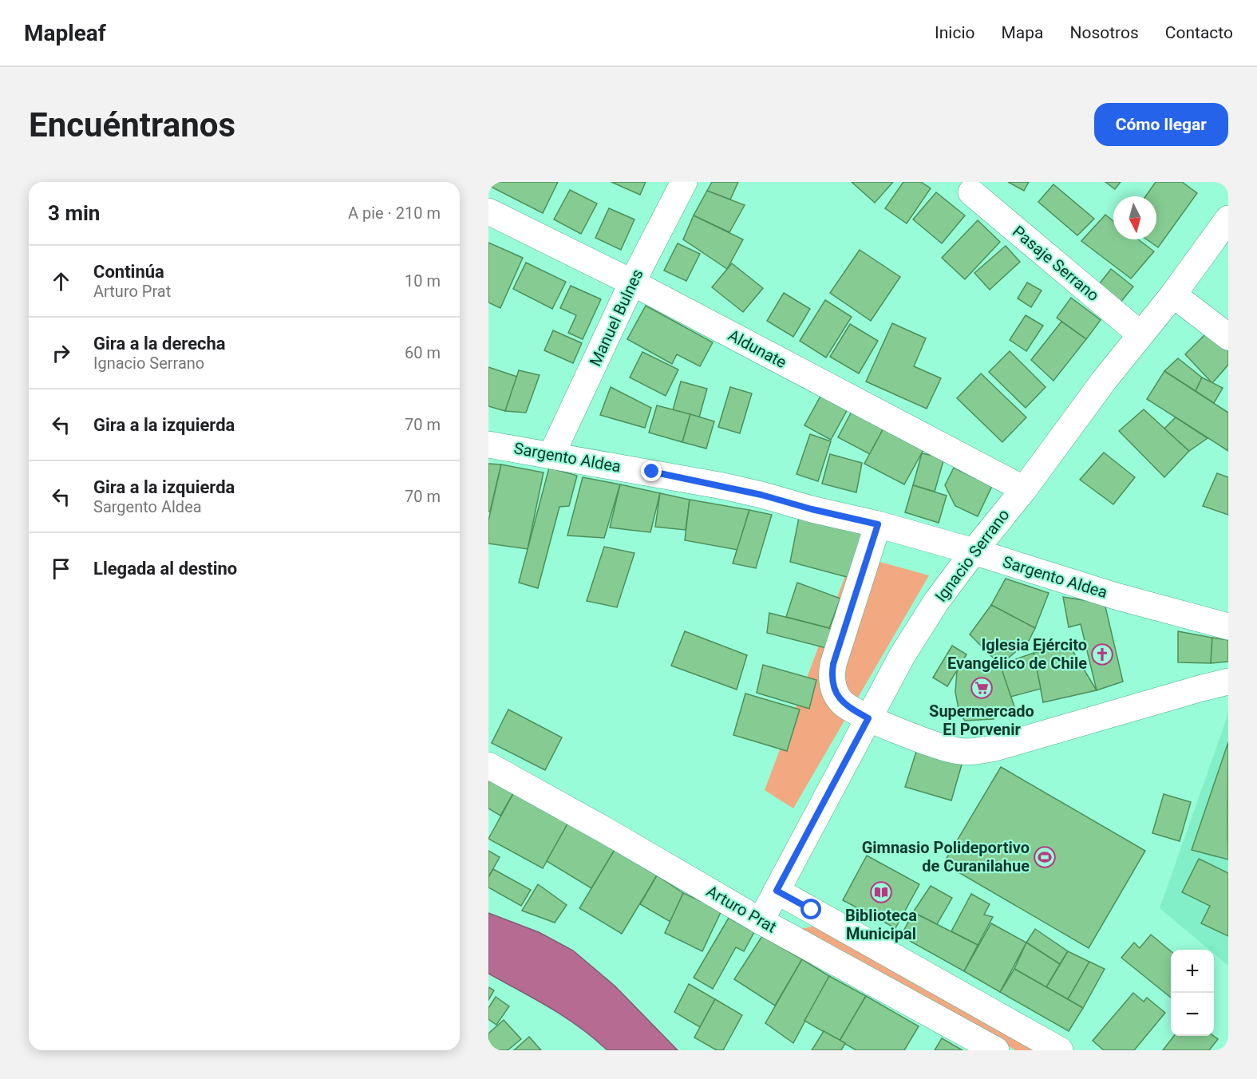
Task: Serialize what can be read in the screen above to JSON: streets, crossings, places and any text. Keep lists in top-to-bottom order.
{
  "streets": {
    "street": [
      "Pasaje Serrano",
      "Manuel Bulnes",
      "Aldunate",
      "Sargento Aldea",
      "Ignacio Serrano",
      "Arturo Prat"
    ]
  },
  "crossings": [
    ["Pasaje Serrano", "Ignacio Serrano"],
    ["Manuel Bulnes", "Aldunate"],
    ["Manuel Bulnes", "Sargento Aldea"],
    ["Aldunate", "Ignacio Serrano"],
    ["Sargento Aldea", "Ignacio Serrano"],
    ["Ignacio Serrano", "Arturo Prat"]
  ],
  "places": {
    "church": ["Iglesia Ejército Evangélico de Chile"],
    "supermarket": ["Supermercado El Porvenir"],
    "sports": ["Gimnasio Polideportivo de Curanilahue"],
    "library": ["Biblioteca Municipal"]
  },
  "north": "bottom",
  "page": {
    "header": "Mapleaf",
    "nav": [
      "Inicio",
      "Mapa",
      "Nosotros",
      "Contacto"
    ],
    "buttons": "Cómo llegar",
    "title": "Encuéntranos",
    "heading": ["3 min", "A pie · 210 m"],
    "list": [
      ["Continúa", "Arturo Prat", "10 m"],
      ["Gira a la derecha", "Ignacio Serrano", "60 m"],
      ["Gira a la izquierda", "70 m"],
      ["Gira a la izquierda", "Sargento Aldea", "70 m"],
      "Llegada al destino"
    ],
    "map_buttons": ["+", "−"]
  }
}
